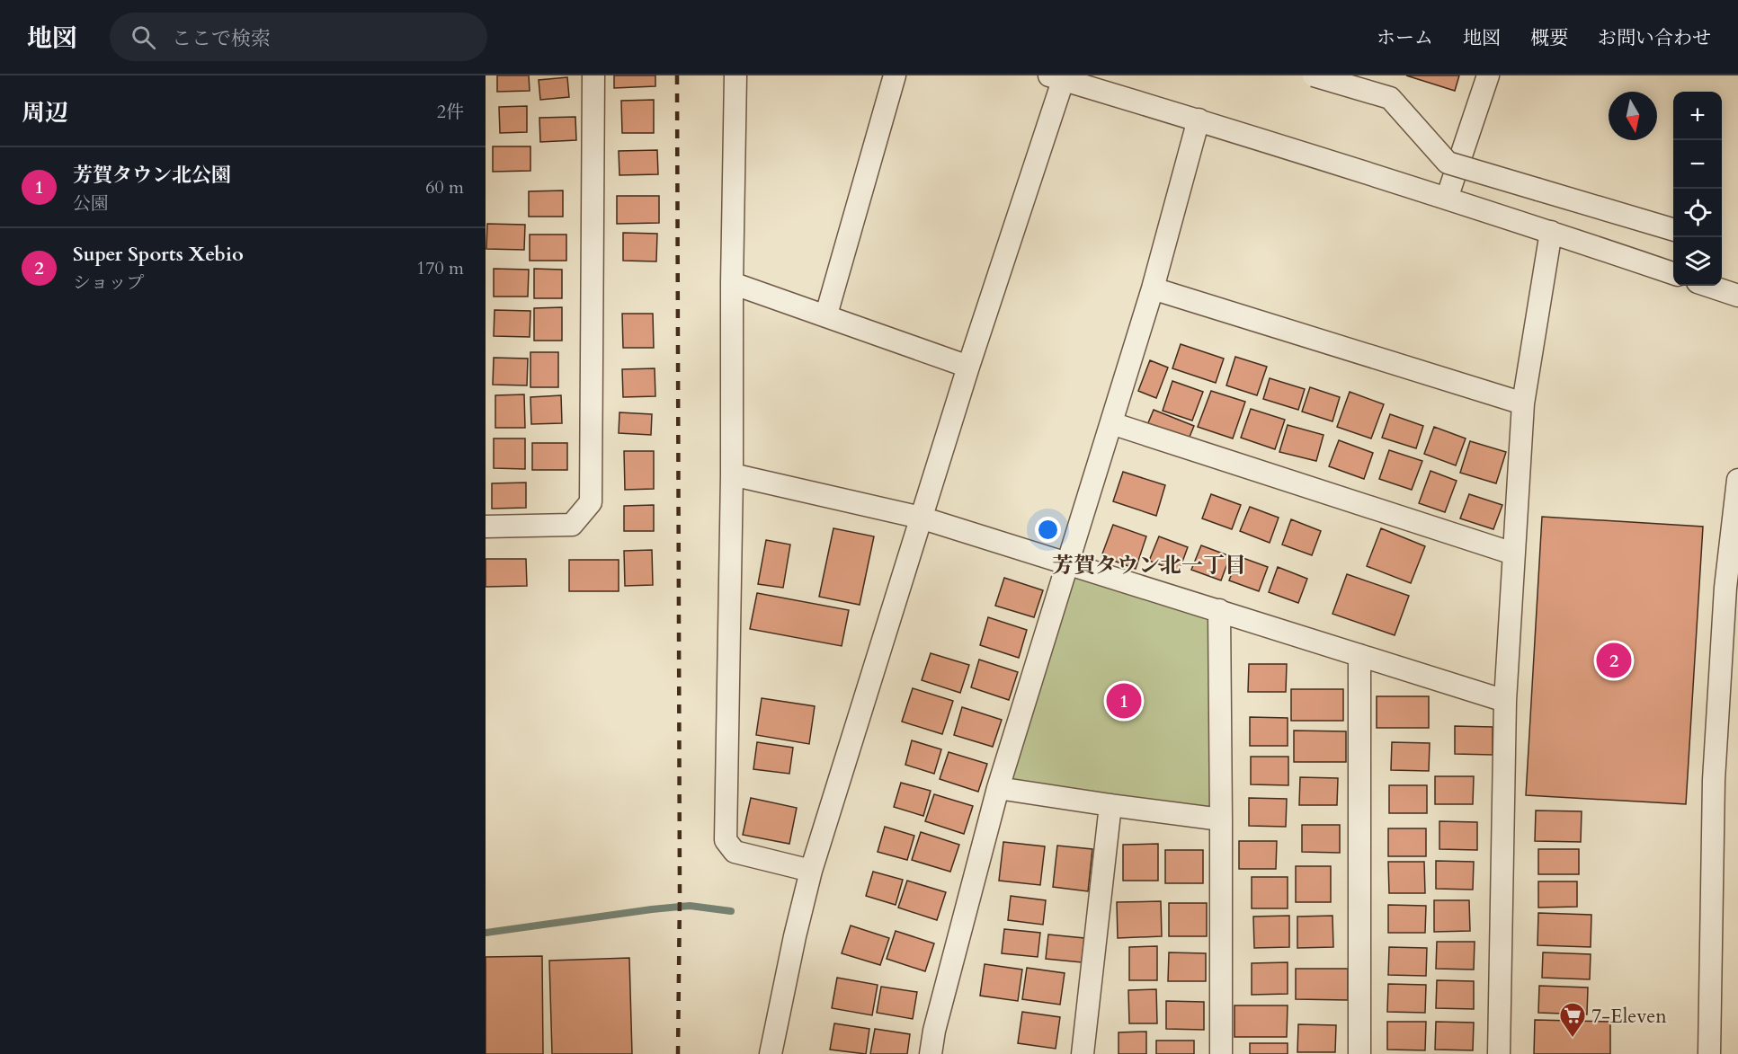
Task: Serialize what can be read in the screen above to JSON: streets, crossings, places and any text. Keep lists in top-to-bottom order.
{
  "districts": ["芳賀タウン北一丁目"],
  "places": {
    "supermarket": ["7-Eleven"]
  },
  "north": "bottom",
  "page": {
    "header": "地図",
    "search": "ここで検索",
    "nav": [
      "ホーム",
      "地図",
      "概要",
      "お問い合わせ"
    ],
    "heading": ["周辺", "2件"],
    "map_buttons": ["+", "−"],
    "list": [
      {
        "mark": "1",
        "name": "芳賀タウン北公園",
        "note": "公園",
        "value": "60 m"
      },
      {
        "mark": "2",
        "name": "Super Sports Xebio",
        "note": "ショップ",
        "value": "170 m"
      }
    ],
    "pins": ["2", "1"]
  }
}
